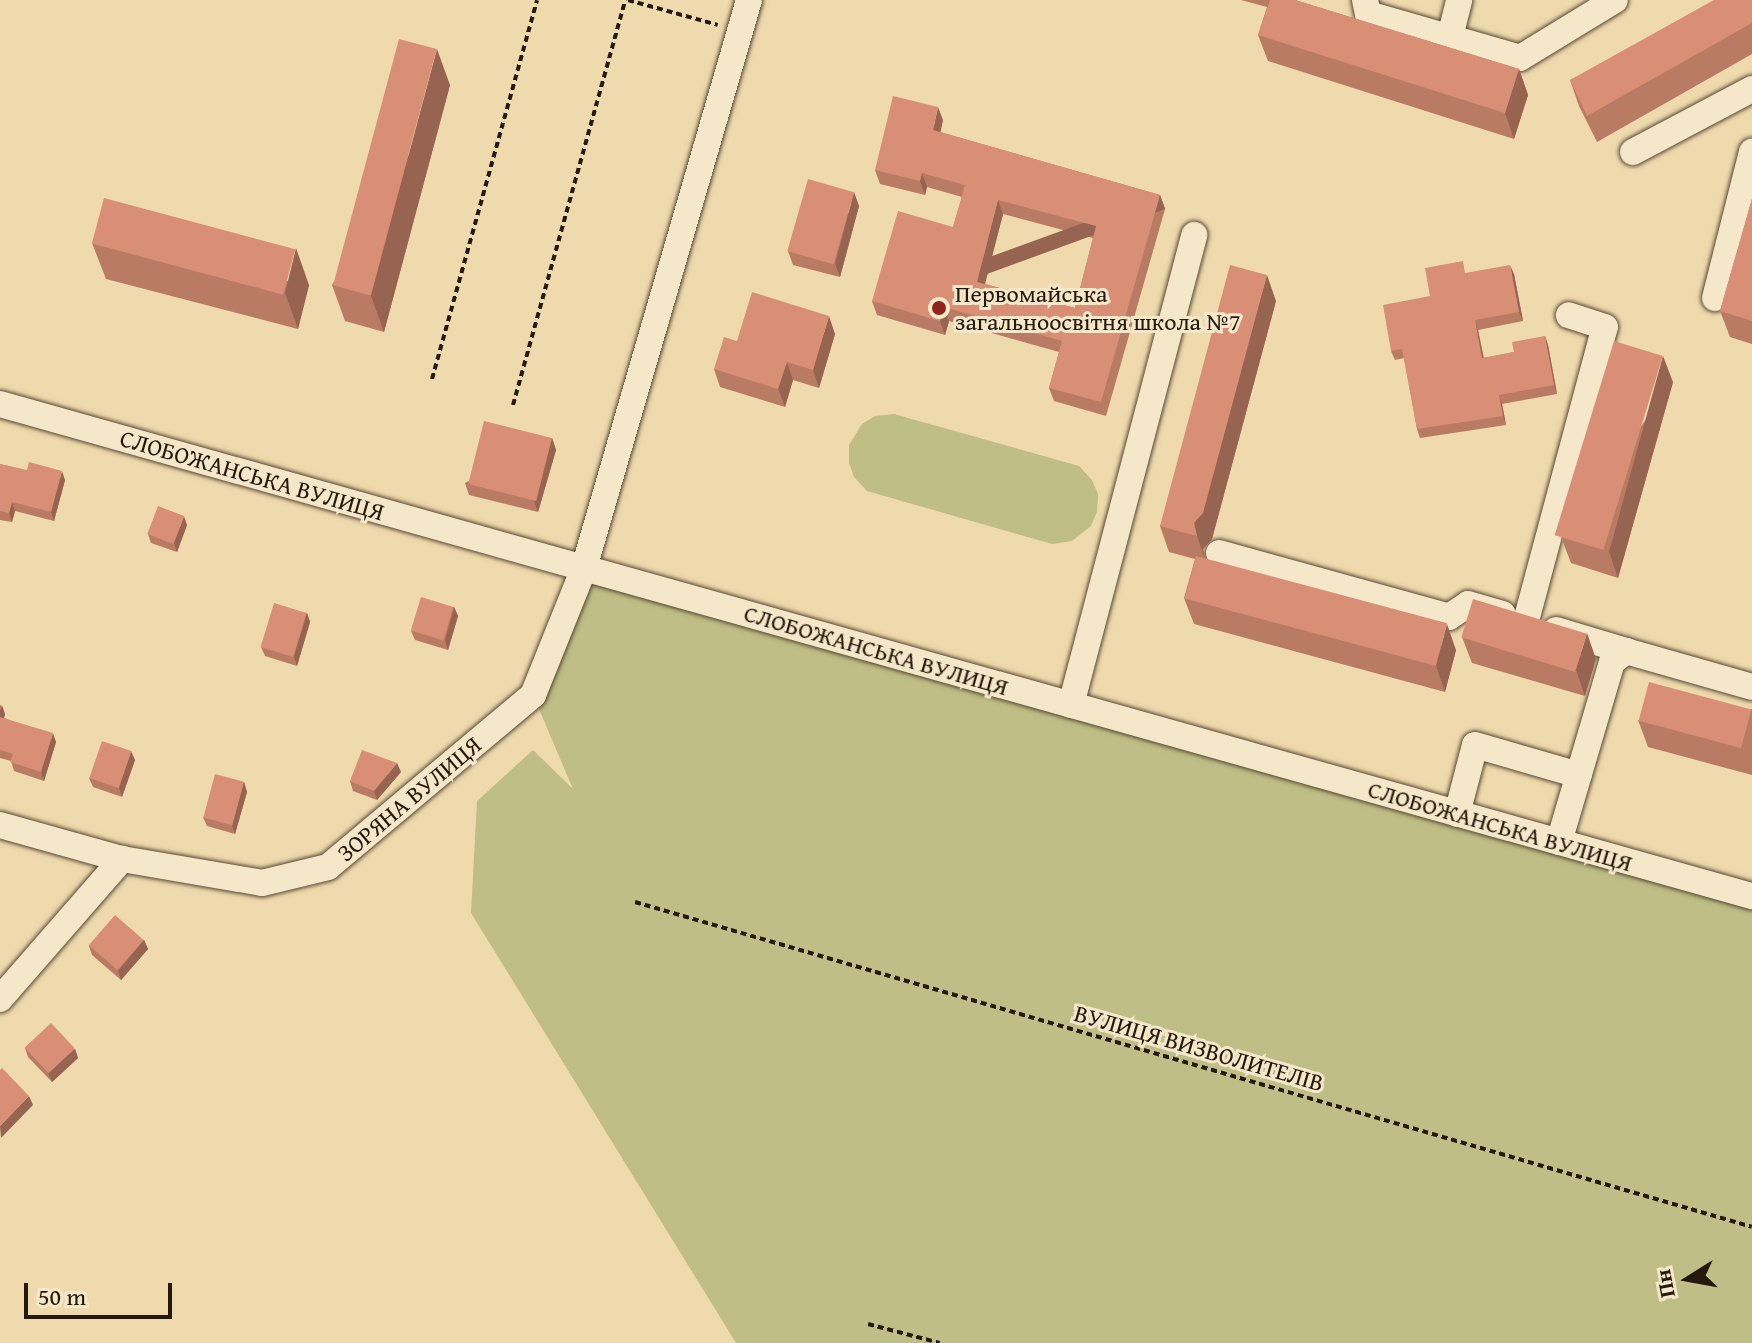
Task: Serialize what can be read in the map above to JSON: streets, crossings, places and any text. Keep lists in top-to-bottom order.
{
  "streets": {
    "street": ["СЛОБОЖАНСЬКА ВУЛИЦЯ", "ЗОРЯНА ВУЛИЦЯ"],
    "path": ["ВУЛИЦЯ ВИЗВОЛИТЕЛІВ"]
  },
  "crossings": [
    ["СЛОБОЖАНСЬКА ВУЛИЦЯ", "ЗОРЯНА ВУЛИЦЯ"]
  ],
  "places": ["Первомайська загальноосвітня школа №7"],
  "scale_bar": "50 m",
  "north": "left"
}
